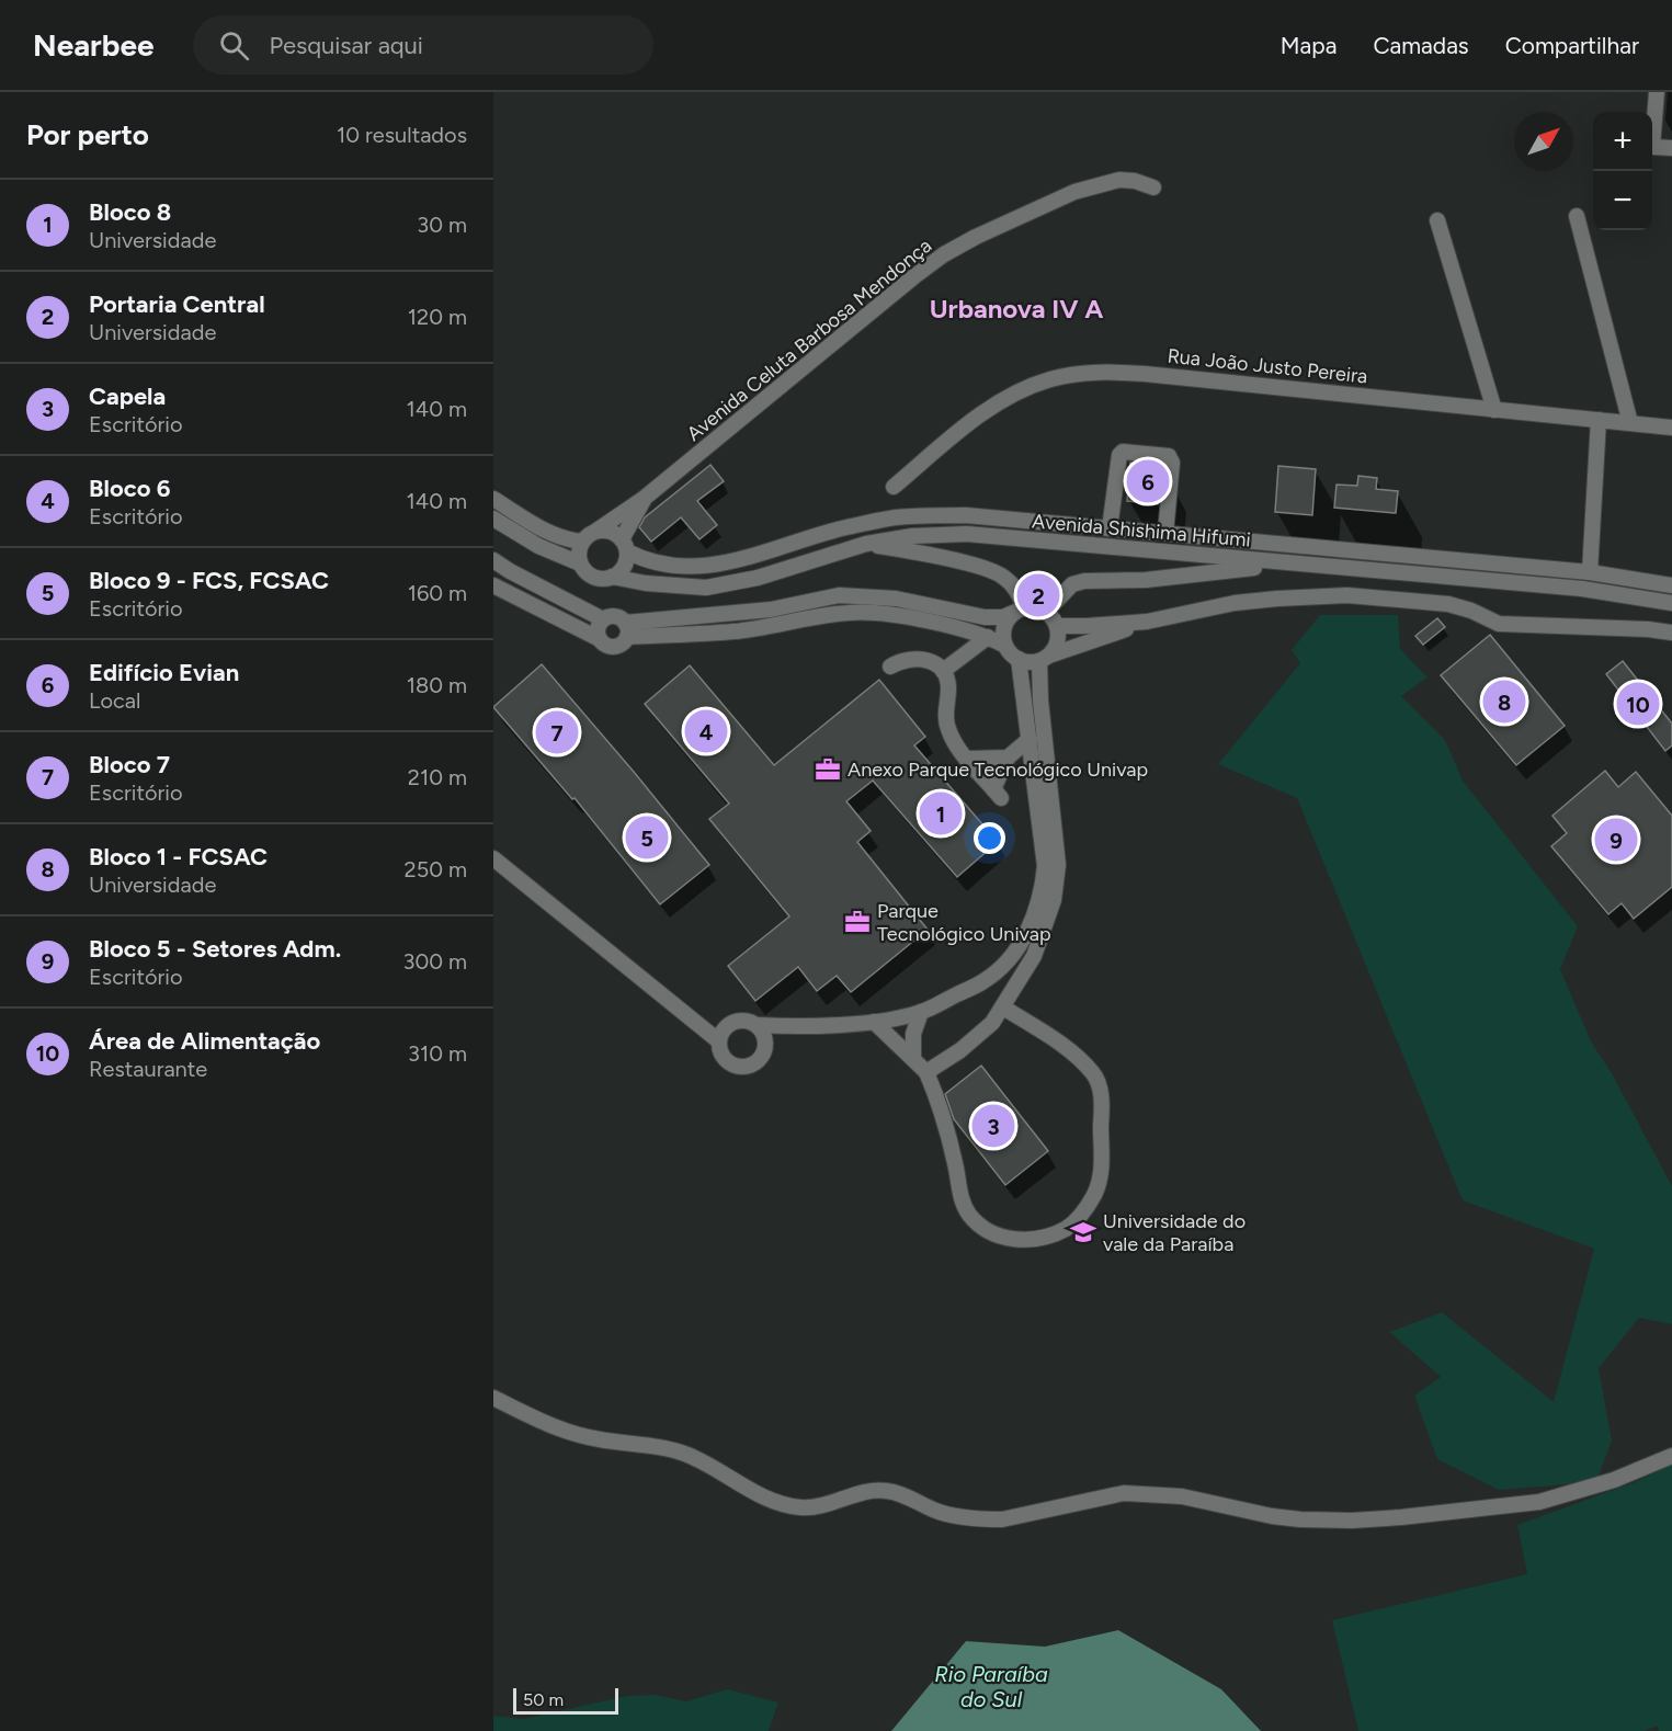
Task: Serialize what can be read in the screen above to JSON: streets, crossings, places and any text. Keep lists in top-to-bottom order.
{
  "streets": {
    "street": ["Avenida Celuta Barbosa Mendonça", "Rua João Justo Pereira", "Avenida Shishima Hifumi"]
  },
  "crossings": [
    ["Avenida Celuta Barbosa Mendonça", "Avenida Shishima Hifumi"]
  ],
  "districts": ["Urbanova IV A"],
  "water": ["Rio Paraíba do Sul"],
  "places": {
    "office": ["Anexo Parque Tecnológico Univap", "Parque Tecnológico Univap"],
    "school or university": ["Universidade do vale da Paraíba"]
  },
  "scale_bar": "50 m",
  "north": "top right",
  "page": {
    "header": "Nearbee",
    "search": "Pesquisar aqui",
    "nav": ["Mapa", "Camadas", "Compartilhar"],
    "heading": ["Por perto", "10 resultados"],
    "map_buttons": ["+", "−"],
    "list": [
      {
        "mark": "1",
        "name": "Bloco 8",
        "note": "Universidade",
        "value": "30 m"
      },
      {
        "mark": "2",
        "name": "Portaria Central",
        "note": "Universidade",
        "value": "120 m"
      },
      {
        "mark": "3",
        "name": "Capela",
        "note": "Escritório",
        "value": "140 m"
      },
      {
        "mark": "4",
        "name": "Bloco 6",
        "note": "Escritório",
        "value": "140 m"
      },
      {
        "mark": "5",
        "name": "Bloco 9 - FCS, FCSAC",
        "note": "Escritório",
        "value": "160 m"
      },
      {
        "mark": "6",
        "name": "Edifício Evian",
        "note": "Local",
        "value": "180 m"
      },
      {
        "mark": "7",
        "name": "Bloco 7",
        "note": "Escritório",
        "value": "210 m"
      },
      {
        "mark": "8",
        "name": "Bloco 1 - FCSAC",
        "note": "Universidade",
        "value": "250 m"
      },
      {
        "mark": "9",
        "name": "Bloco 5 - Setores Adm.",
        "note": "Escritório",
        "value": "300 m"
      },
      {
        "mark": "10",
        "name": "Área de Alimentação",
        "note": "Restaurante",
        "value": "310 m"
      }
    ],
    "pins": [
      "6",
      "2",
      "8",
      "10",
      "4",
      "7",
      "1",
      "5",
      "9",
      "3"
    ],
    "scale": "50 m"
  }
}
